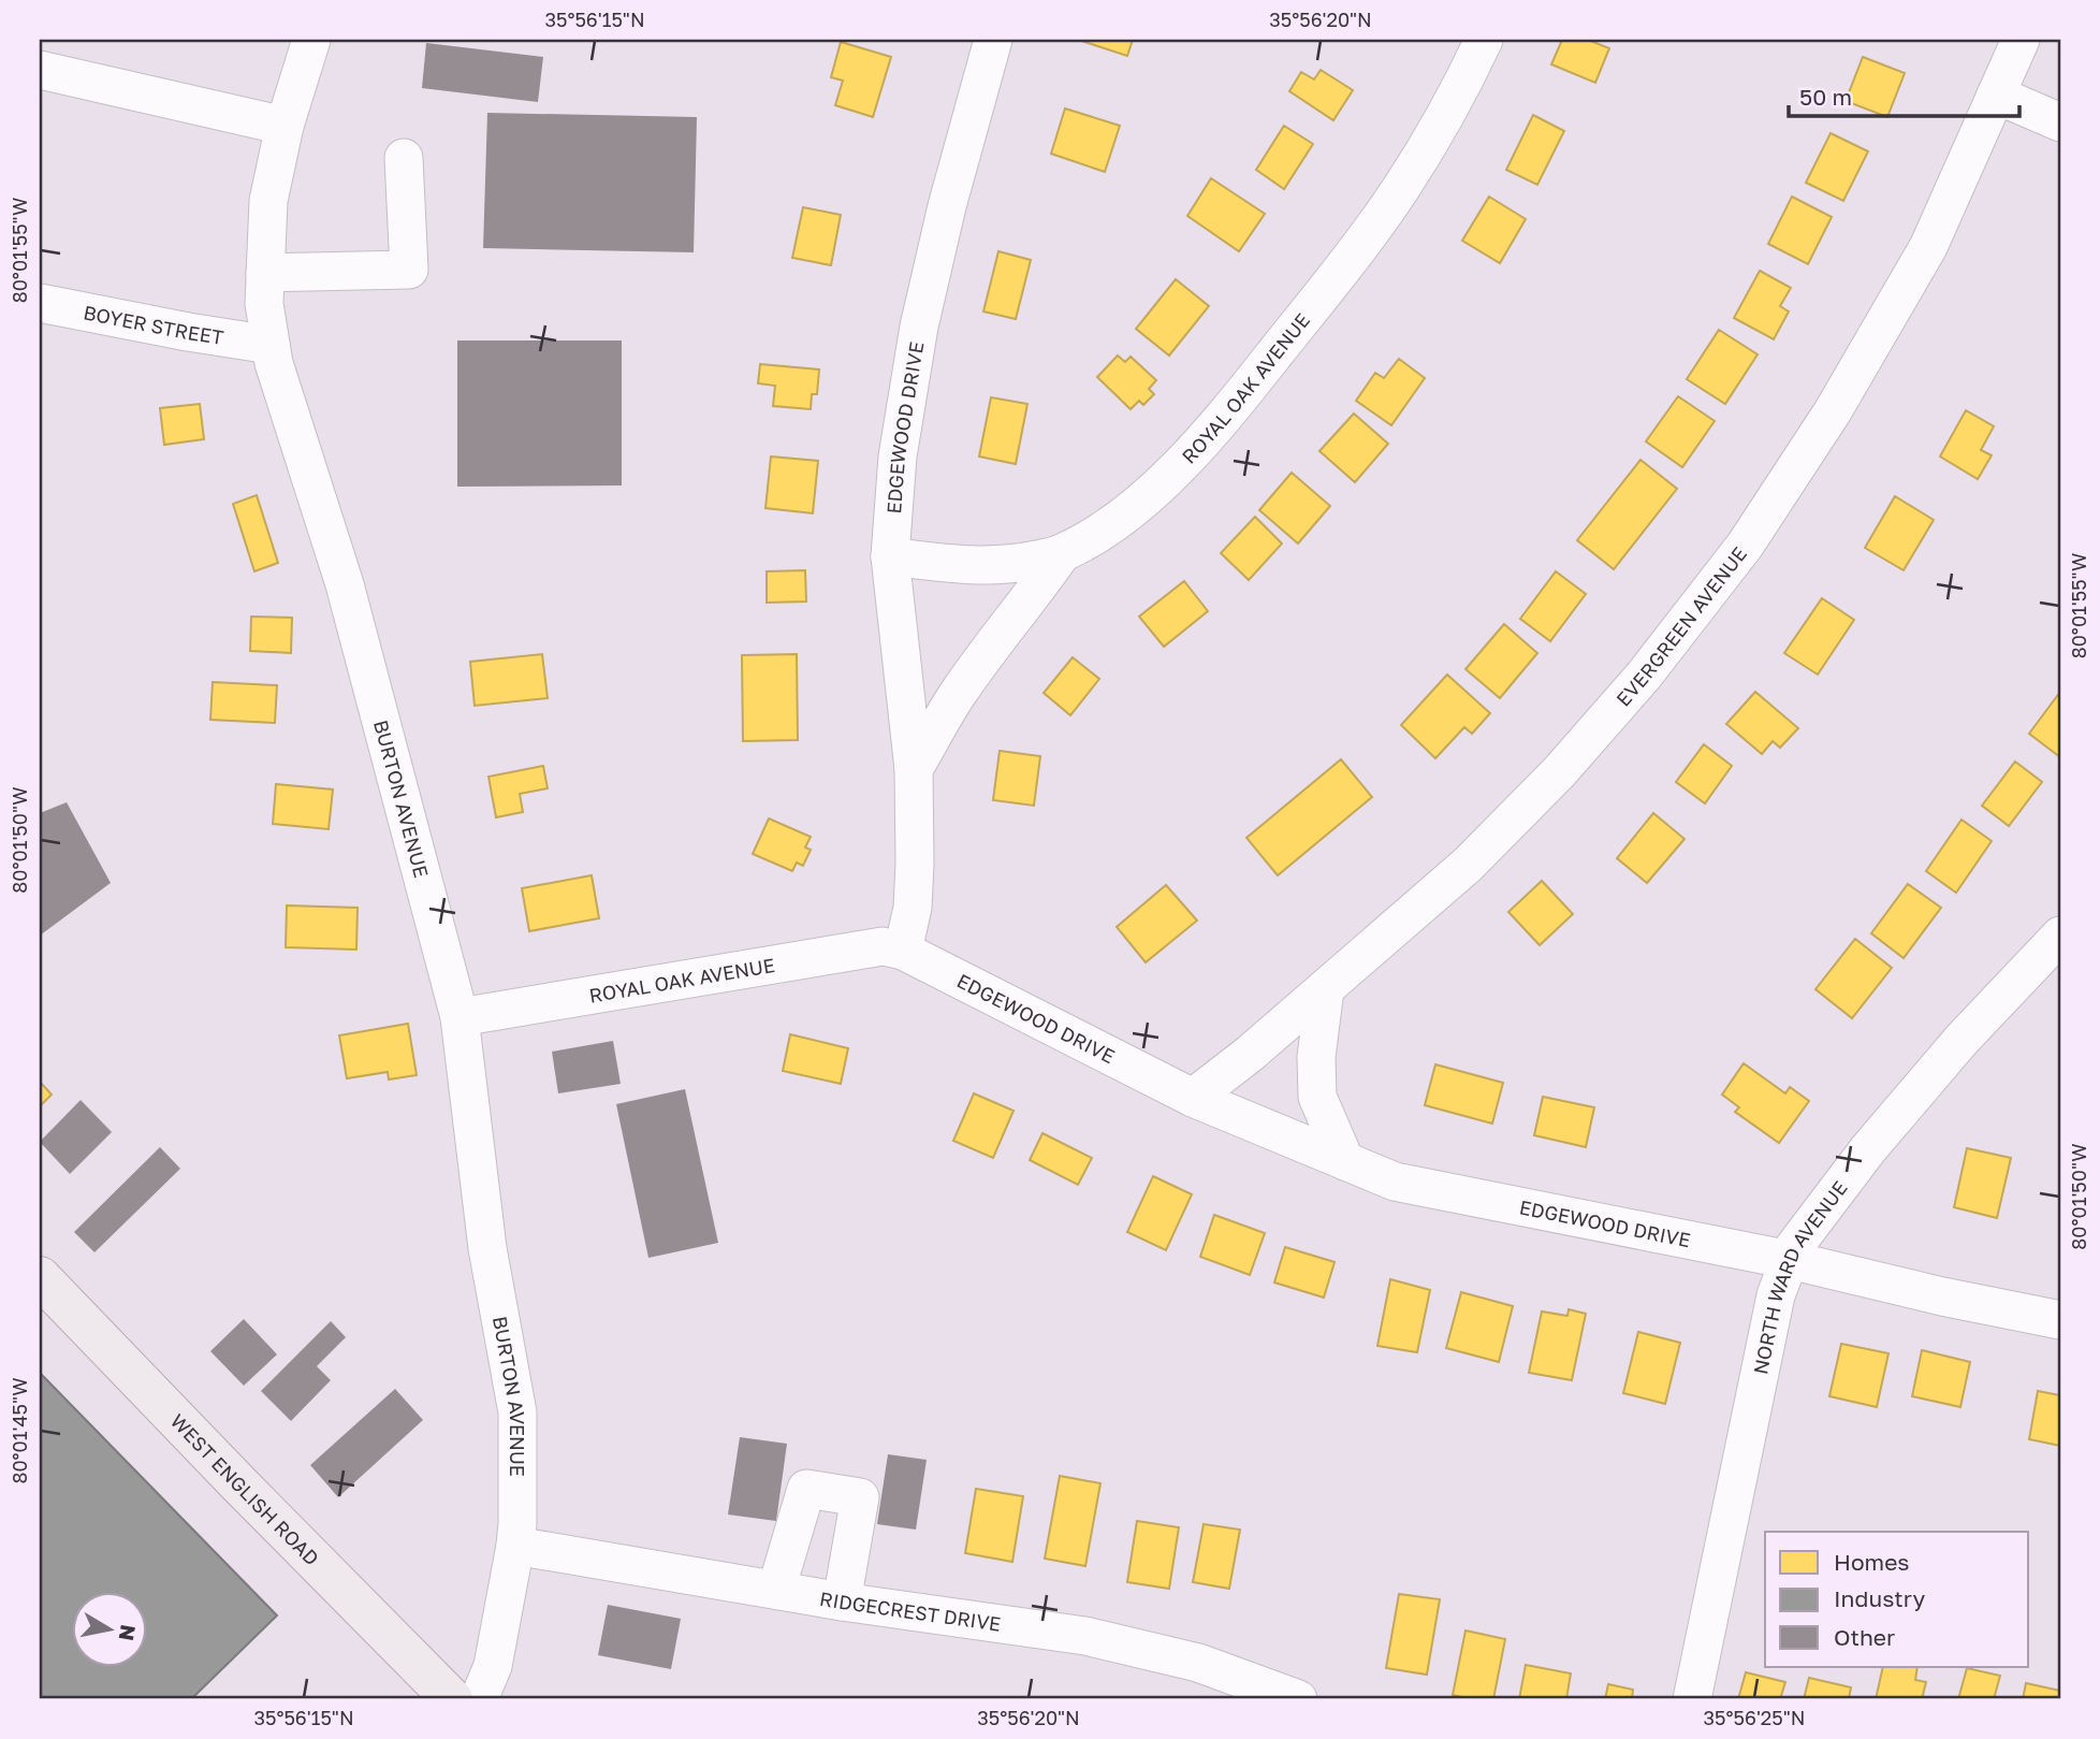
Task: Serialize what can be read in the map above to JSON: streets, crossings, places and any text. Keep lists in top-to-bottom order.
{
  "streets": {
    "main road": ["WEST ENGLISH ROAD"],
    "street": [
      "BOYER STREET",
      "ROYAL OAK AVENUE",
      "EDGEWOOD DRIVE",
      "EVERGREEN AVENUE",
      "BURTON AVENUE",
      "NORTH WARD AVENUE",
      "RIDGECREST DRIVE"
    ]
  },
  "crossings": [
    ["BOYER STREET", "BURTON AVENUE"],
    ["ROYAL OAK AVENUE", "EDGEWOOD DRIVE"],
    ["ROYAL OAK AVENUE", "BURTON AVENUE"],
    ["EDGEWOOD DRIVE", "EVERGREEN AVENUE"],
    ["EDGEWOOD DRIVE", "NORTH WARD AVENUE"],
    ["BURTON AVENUE", "RIDGECREST DRIVE"]
  ],
  "legend": ["Homes", "Industry", "Other"],
  "scale_bar": "50 m",
  "north": "right",
  "coordinates": [
    "35°56'15\"N",
    "35°56'20\"N",
    "80°01'55\"W",
    "80°01'50\"W",
    "80°01'45\"W",
    "35°56'25\"N"
  ]
}
